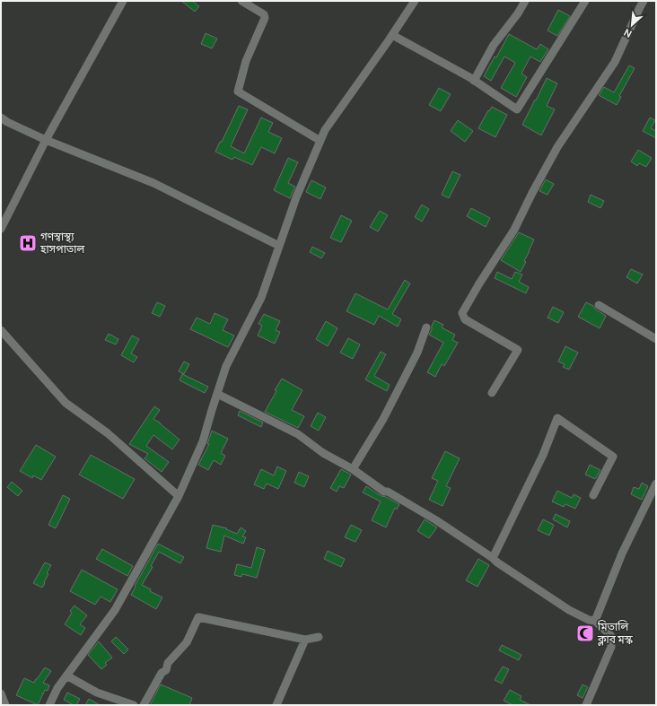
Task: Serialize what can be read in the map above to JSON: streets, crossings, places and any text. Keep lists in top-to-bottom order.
{
  "places": {
    "hospital": ["গণস্বাস্থ্য হাসপাতাল"],
    "mosque": ["মিতালি ক্লাব মস্ক"]
  },
  "north": "bottom left"
}
